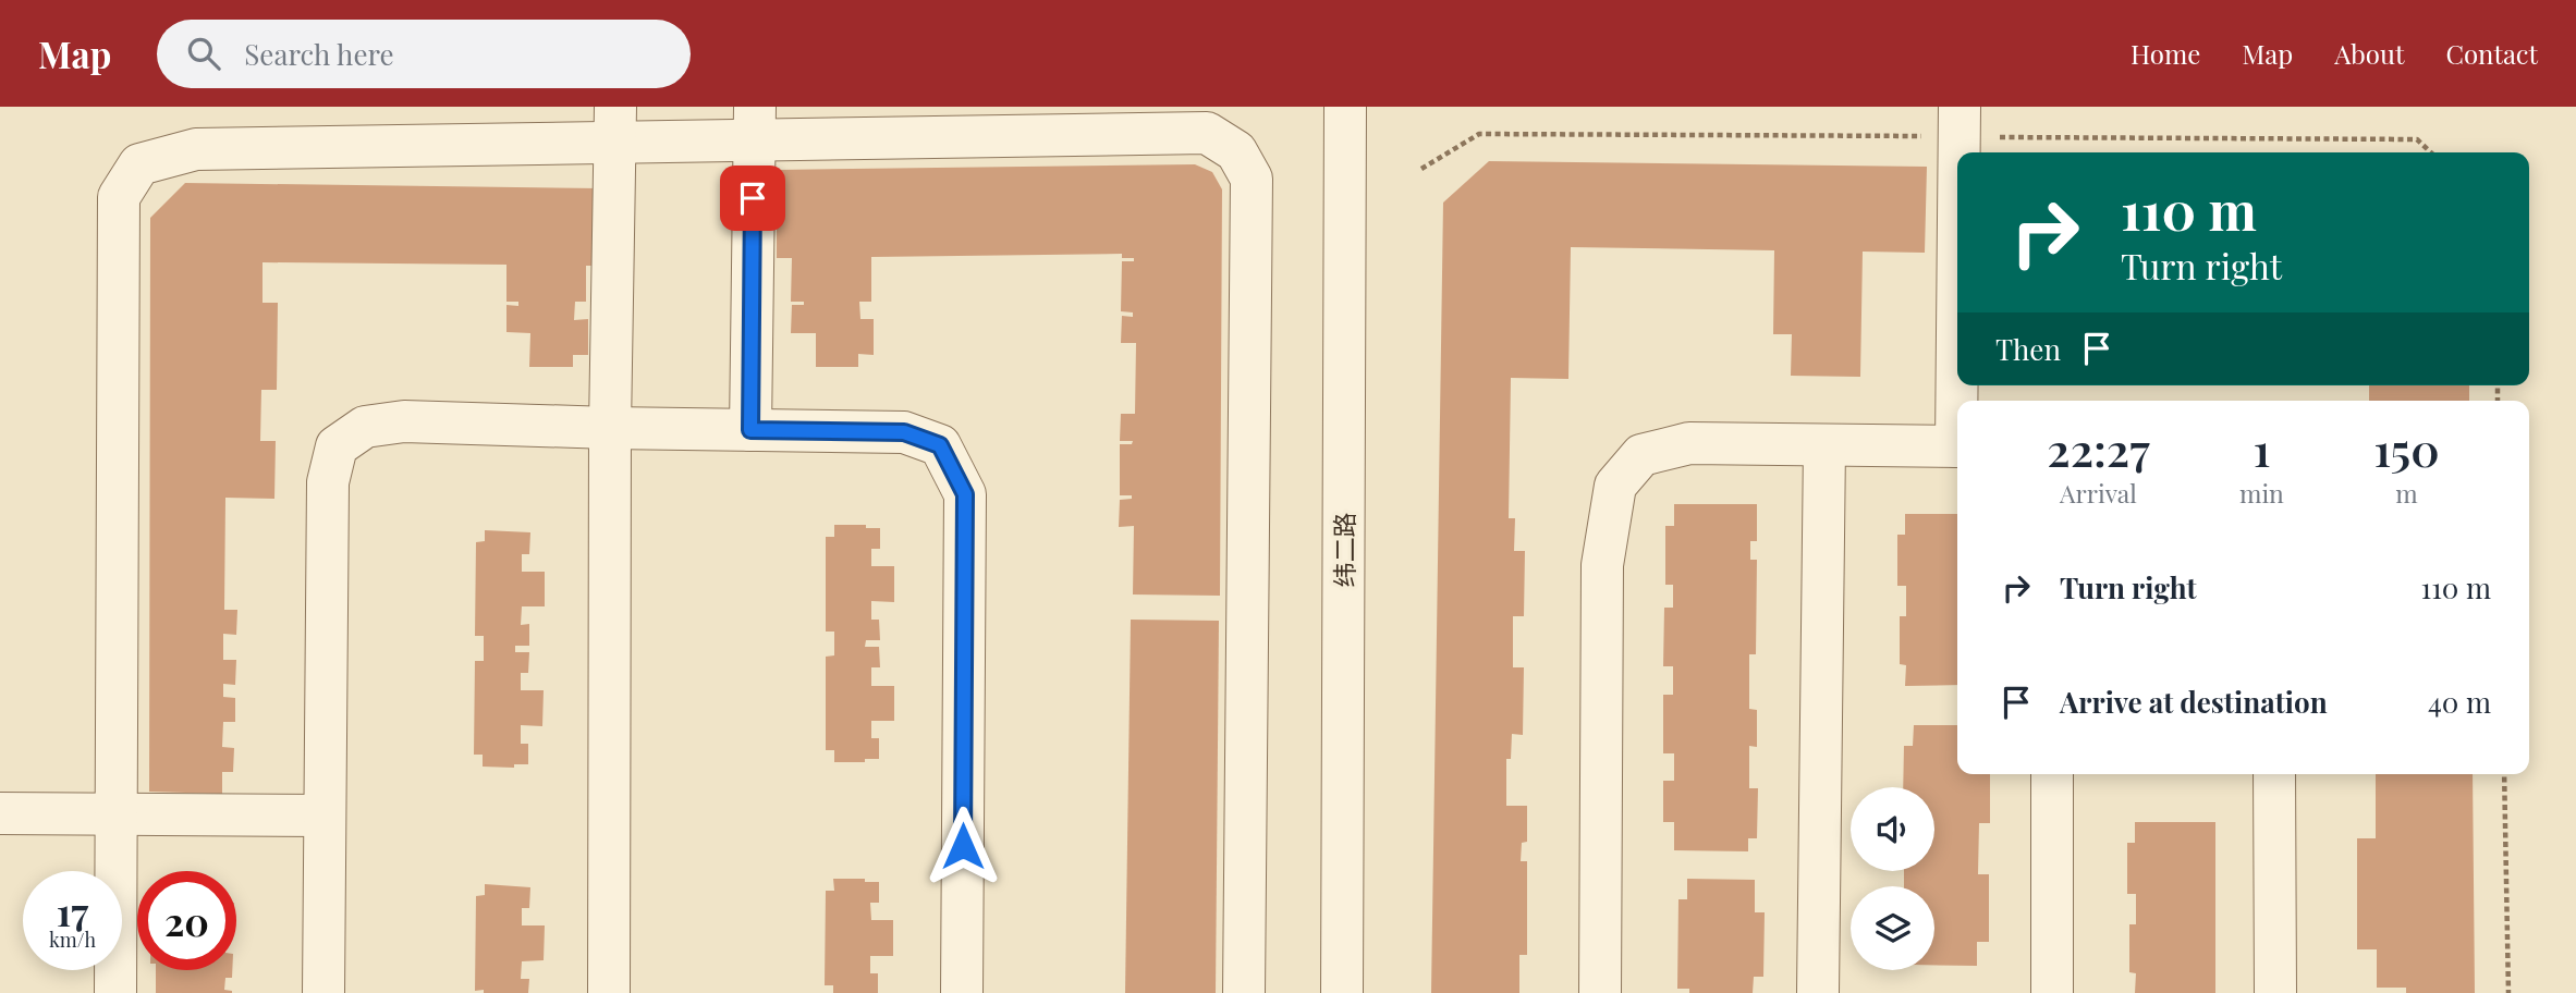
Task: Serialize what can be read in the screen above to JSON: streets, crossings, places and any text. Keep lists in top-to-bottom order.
{
  "streets": {
    "street": ["纬二路"]
  },
  "page": {
    "header": "Map",
    "search": "Search here",
    "nav": [
      "Home",
      "Map",
      "About",
      "Contact"
    ],
    "turn": ["110 m", "Turn right"],
    "then": "Then",
    "eta": [
      "22:27",
      "Arrival",
      "1",
      "min",
      "150",
      "m"
    ],
    "list": [
      {
        "name": "Turn right",
        "value": "110 m"
      },
      {
        "name": "Arrive at destination",
        "value": "40 m"
      }
    ],
    "speed": "17 km/h",
    "limit": "20"
  }
}
